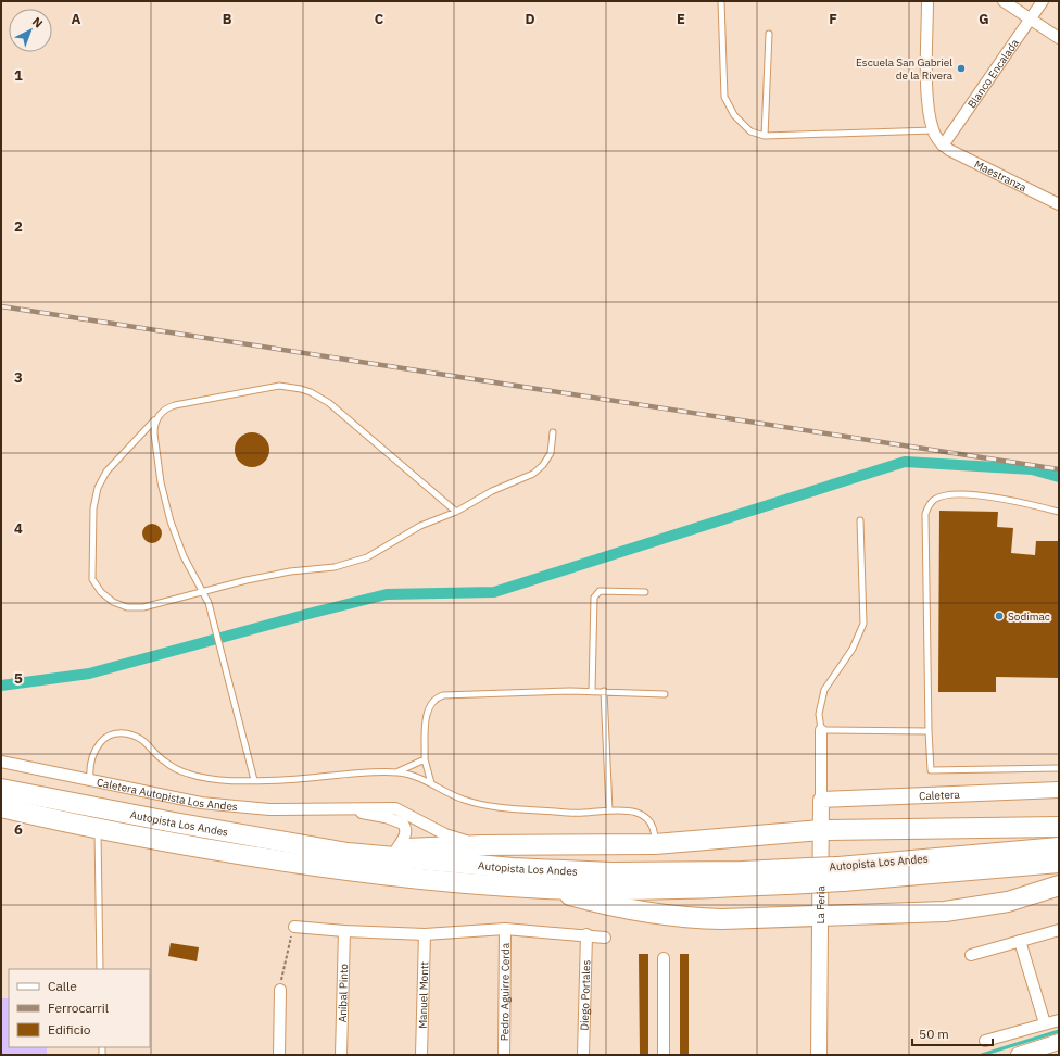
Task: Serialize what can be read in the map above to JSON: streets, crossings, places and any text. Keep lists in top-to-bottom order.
{
  "streets": {
    "highway": ["Autopista Los Andes"],
    "main road": ["Caletera", "La Feria"],
    "street": [
      "Blanco Encalada",
      "Maestranza",
      "Caletera Autopista Los Andes",
      "Pedro Aguirre Cerda",
      "Aníbal Pinto",
      "Manuel Montt",
      "Diego Portales"
    ]
  },
  "crossings": [
    ["Blanco Encalada", "Maestranza"],
    ["Caletera", "La Feria"]
  ],
  "places": ["Escuela San Gabriel de la Rivera", "Sodimac"],
  "legend": ["Calle", "Ferrocarril", "Edificio"],
  "scale_bar": "50 m",
  "north": "top right",
  "grid": {
    "columns": [
      "A",
      "B",
      "C",
      "D",
      "E",
      "F",
      "G"
    ],
    "rows": [
      "1",
      "2",
      "3",
      "4",
      "5",
      "6"
    ]
  }
}
